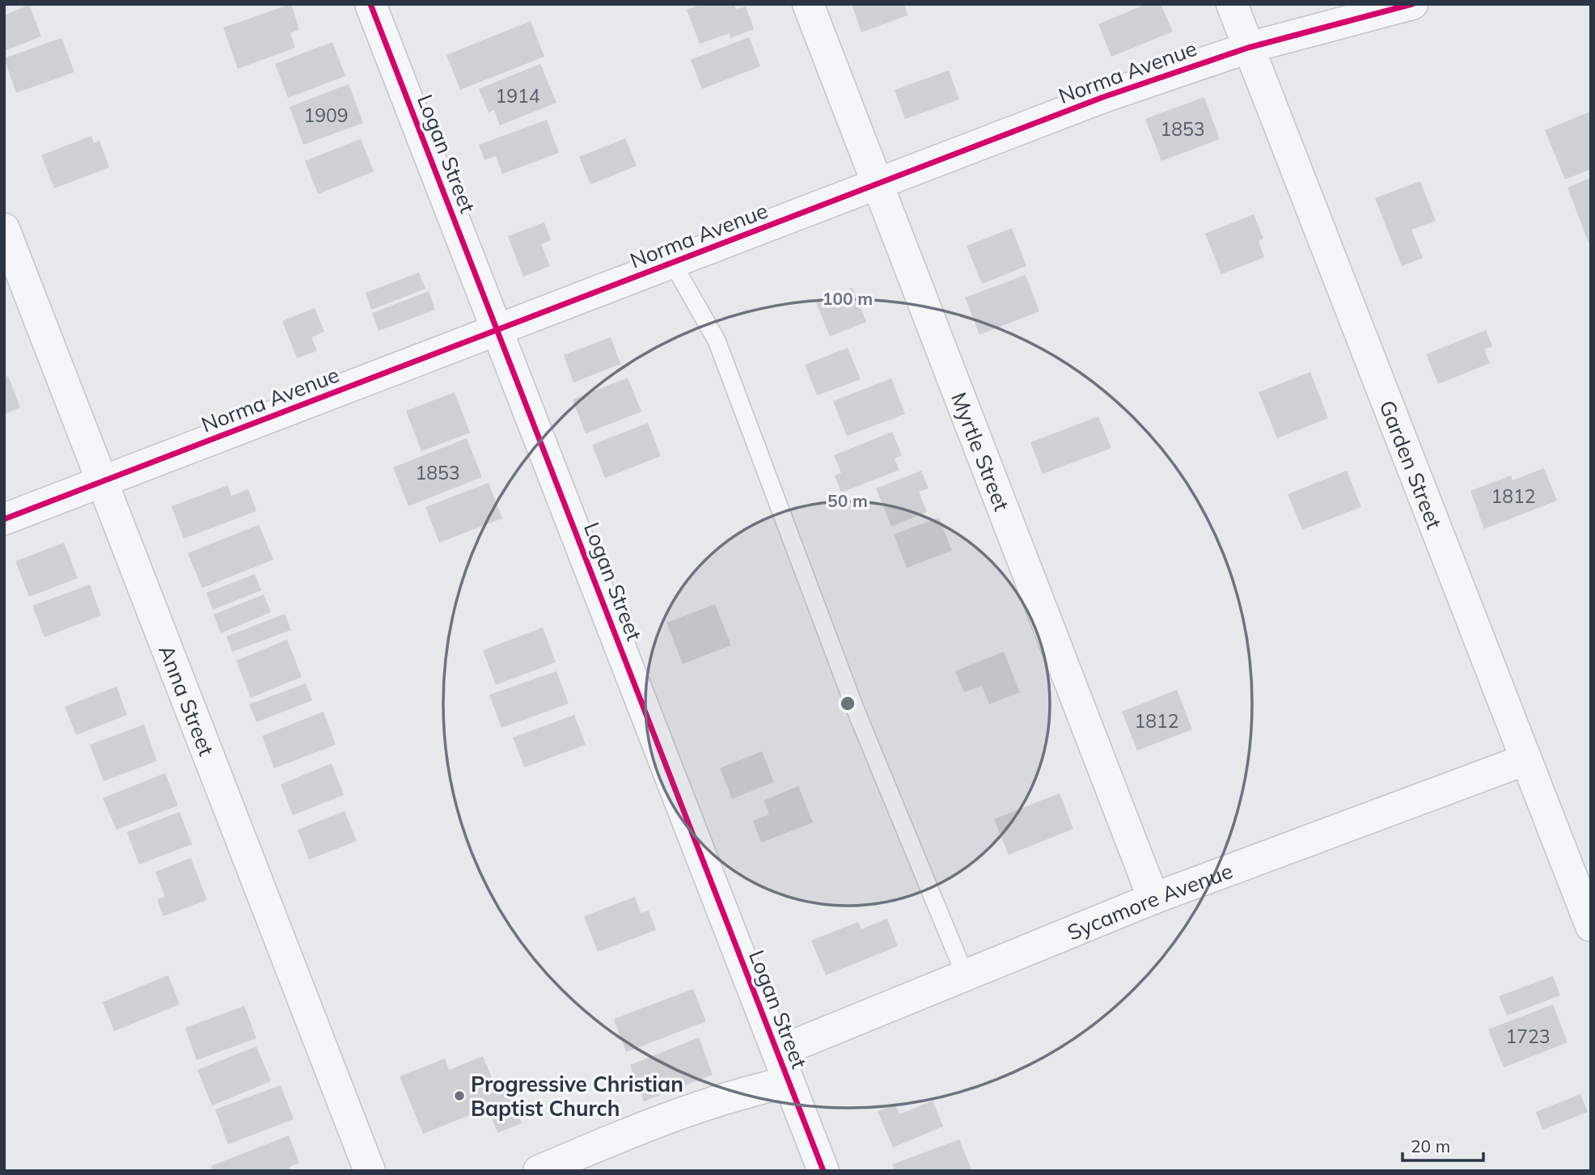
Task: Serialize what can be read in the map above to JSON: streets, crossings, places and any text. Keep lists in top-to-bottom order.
{
  "streets": {
    "street": [
      "Norma Avenue",
      "Logan Street",
      "Myrtle Street",
      "Garden Street",
      "Anna Street",
      "Sycamore Avenue"
    ]
  },
  "crossings": [
    ["Norma Avenue", "Logan Street"],
    ["Norma Avenue", "Myrtle Street"],
    ["Norma Avenue", "Garden Street"],
    ["Norma Avenue", "Anna Street"],
    ["Logan Street", "Sycamore Avenue"],
    ["Myrtle Street", "Sycamore Avenue"],
    ["Garden Street", "Sycamore Avenue"]
  ],
  "places": ["Progressive Christian Baptist Church"],
  "house_numbers": [
    "1914",
    "1909",
    "1853",
    "1853",
    "1812",
    "1812",
    "1723"
  ],
  "scale_bar": "20 m",
  "rings": ["100 m", "50 m"]
}
